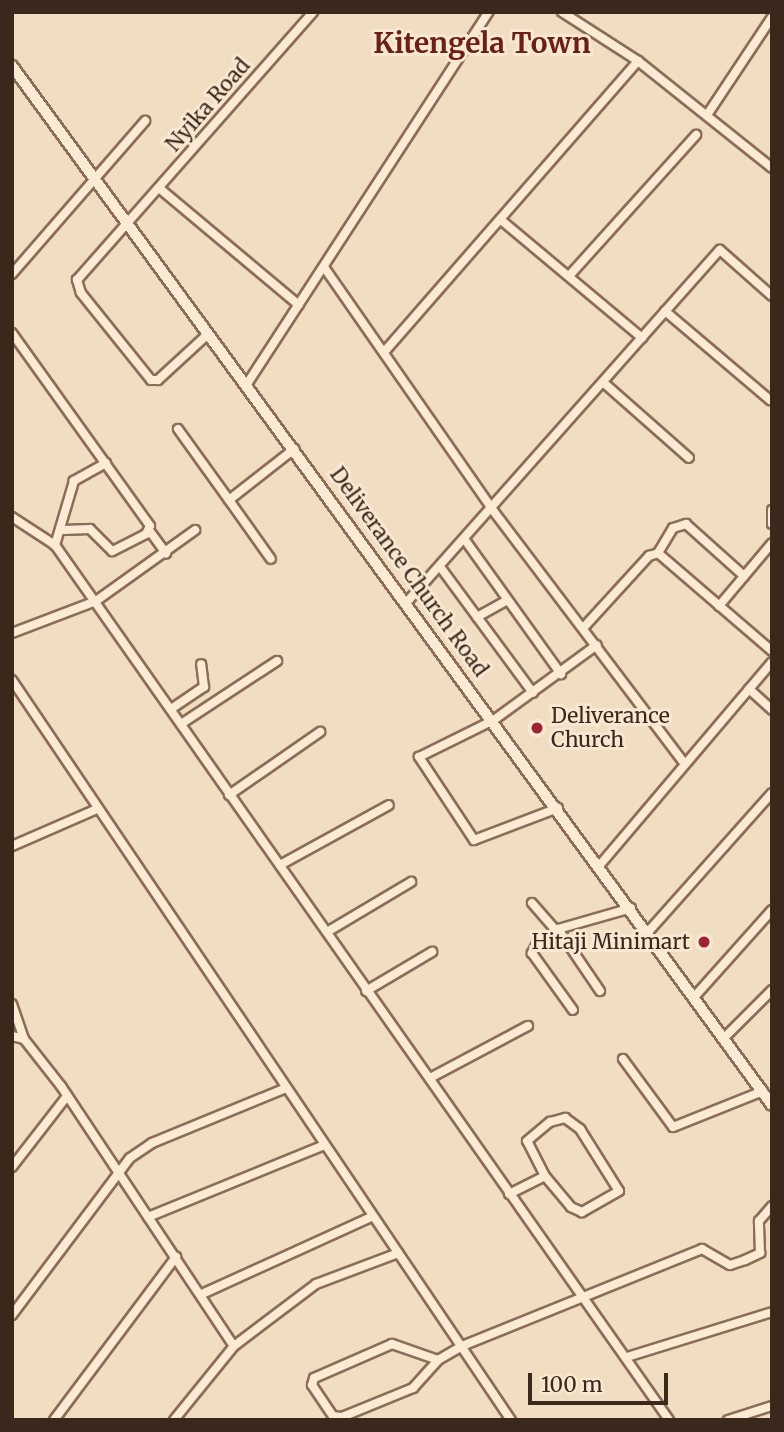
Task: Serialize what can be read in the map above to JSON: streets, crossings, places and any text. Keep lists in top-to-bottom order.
{
  "streets": {
    "street": ["Nyika Road", "Deliverance Church Road"]
  },
  "crossings": [
    ["Nyika Road", "Deliverance Church Road"]
  ],
  "districts": ["Kitengela Town"],
  "places": ["Deliverance Church", "Hitaji Minimart"],
  "scale_bar": "100 m"
}
